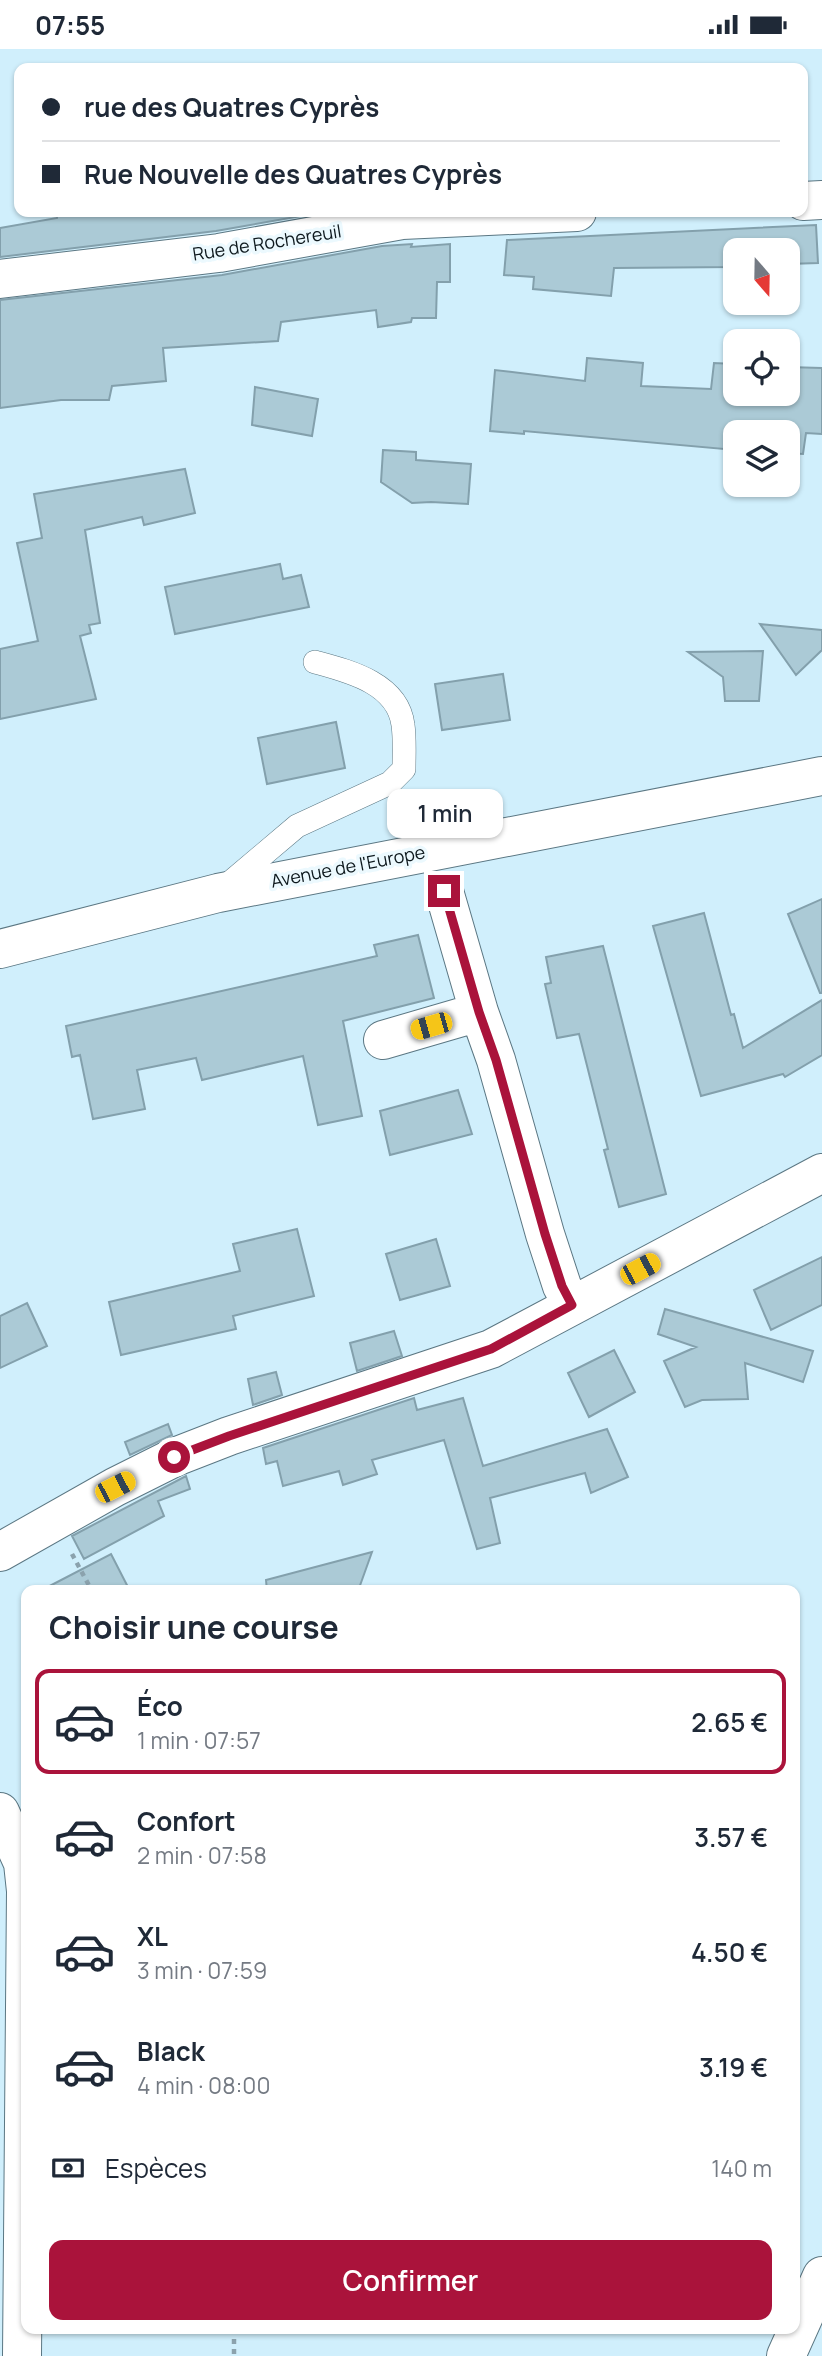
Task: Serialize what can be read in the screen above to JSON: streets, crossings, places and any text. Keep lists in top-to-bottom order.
{
  "streets": {
    "street": ["Rue de Rochereuil", "Avenue de l'Europe"]
  },
  "north": "bottom",
  "page": {
    "status": "07:55",
    "banner": ["rue des Quatres Cyprès", "Rue Nouvelle des Quatres Cyprès"],
    "bubble": "1 min",
    "heading": "Choisir une course",
    "list": [
      {
        "name": "Éco",
        "note": "1 min · 07:57",
        "value": "2.65 €"
      },
      {
        "name": "Confort",
        "note": "2 min · 07:58",
        "value": "3.57 €"
      },
      {
        "name": "XL",
        "note": "3 min · 07:59",
        "value": "4.50 €"
      },
      {
        "name": "Black",
        "note": "4 min · 08:00",
        "value": "3.19 €"
      }
    ],
    "pay": ["Espèces", "140 m"],
    "buttons": "Confirmer"
  }
}
